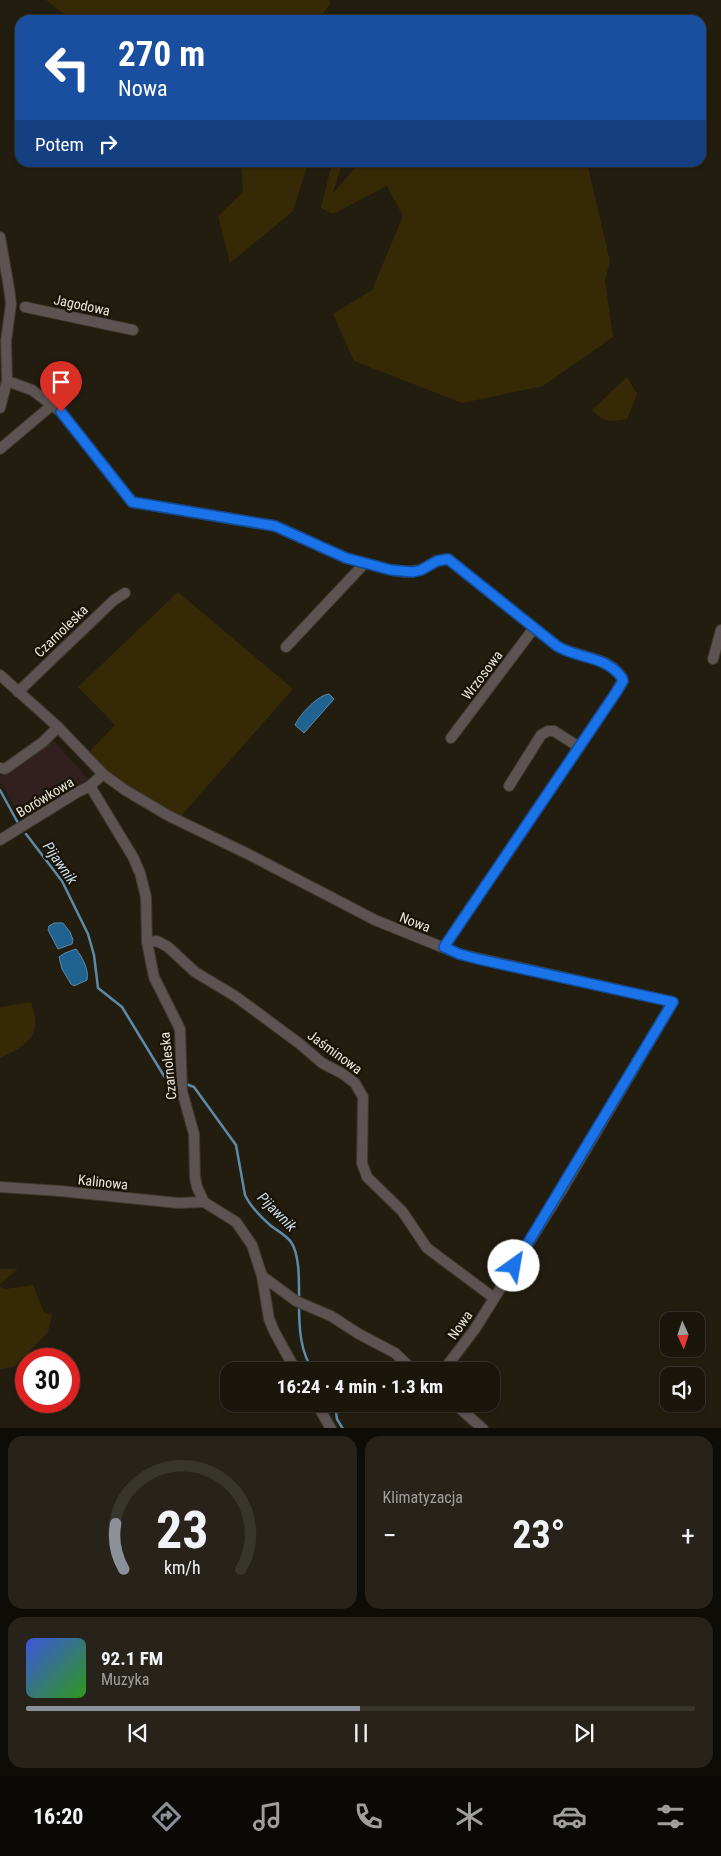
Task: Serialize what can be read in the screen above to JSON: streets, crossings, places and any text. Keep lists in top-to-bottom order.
{
  "streets": {
    "street": [
      "Jagodowa",
      "Czarnoleska",
      "Wrzosowa",
      "Borówkowa",
      "Nowa",
      "Jaśminowa",
      "Kalinowa"
    ]
  },
  "crossings": [
    ["Czarnoleska", "Borówkowa"],
    ["Czarnoleska", "Jaśminowa"],
    ["Czarnoleska", "Kalinowa"],
    ["Borówkowa", "Nowa"],
    ["Nowa", "Jaśminowa"]
  ],
  "water": ["Pijawnik"],
  "north": "bottom",
  "page": {
    "turn": ["270 m", "Nowa"],
    "then": "Potem",
    "limit": "30",
    "trip": "16:24 · 4 min · 1.3 km",
    "tile": "Klimatyzacja",
    "heat": ["−", "23°", "+"],
    "song": ["92.1 FM", "Muzyka"],
    "tabs": "16:20",
    "gauge": ["23", "km/h"]
  }
}
